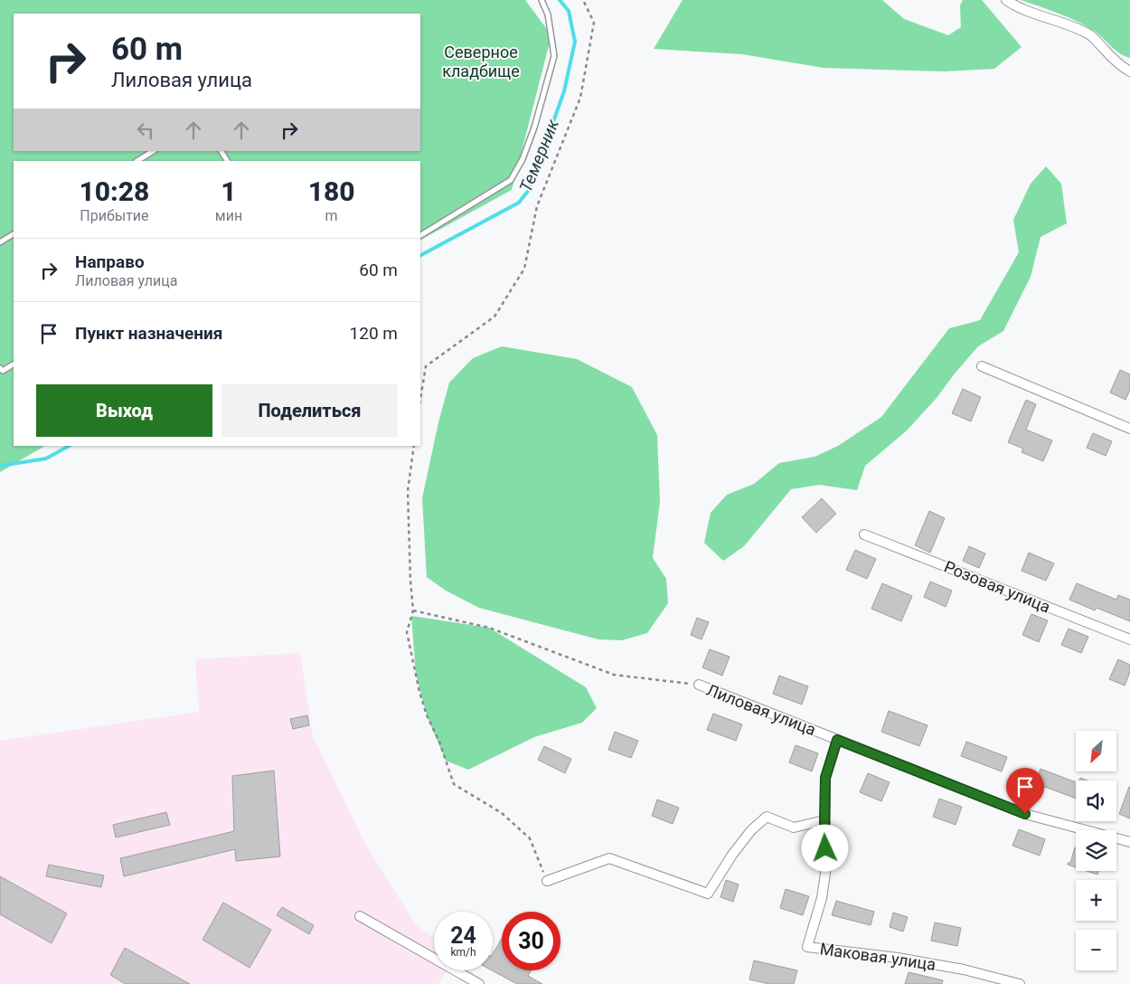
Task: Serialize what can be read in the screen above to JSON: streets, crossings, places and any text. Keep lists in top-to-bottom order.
{
  "streets": {
    "street": ["Розовая улица", "Лиловая улица", "Маковая улица"]
  },
  "crossings": [
    ["Лиловая улица", "Маковая улица"]
  ],
  "water": ["Темерник"],
  "parks": ["Северное кладбище"],
  "north": "bottom left",
  "page": {
    "turn": ["60 m", "Лиловая улица"],
    "eta": [
      "10:28",
      "Прибытие",
      "1",
      "мин",
      "180",
      "m"
    ],
    "list": [
      {
        "name": "Направо",
        "note": "Лиловая улица",
        "value": "60 m"
      },
      {
        "name": "Пункт назначения",
        "value": "120 m"
      }
    ],
    "buttons": ["Выход", "Поделиться"],
    "map_buttons": ["+", "−"],
    "speed": "24 km/h",
    "limit": "30"
  }
}
